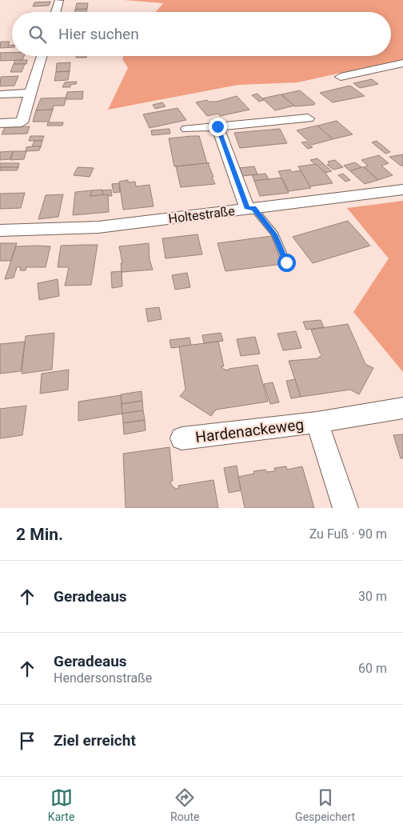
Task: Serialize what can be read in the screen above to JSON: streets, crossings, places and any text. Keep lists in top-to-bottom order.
{
  "streets": {
    "street": ["Holtestraße", "Hardenackeweg"]
  },
  "page": {
    "search": "Hier suchen",
    "heading": ["2 Min.", "Zu Fuß · 90 m"],
    "list": [
      ["Geradeaus", "30 m"],
      ["Geradeaus", "Hendersonstraße", "60 m"],
      "Ziel erreicht"
    ],
    "nav": ["Karte", "Route", "Gespeichert"]
  }
}
